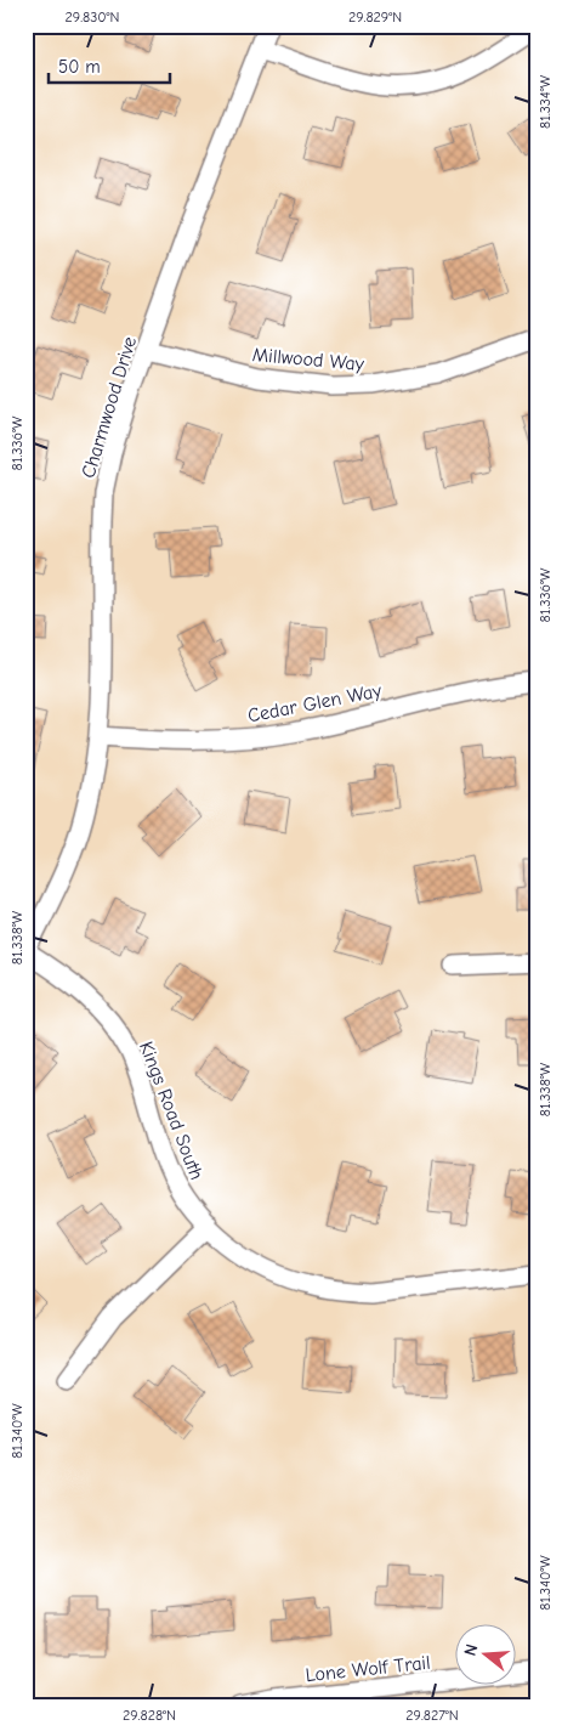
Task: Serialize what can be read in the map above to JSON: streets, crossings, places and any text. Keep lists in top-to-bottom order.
{
  "streets": {
    "street": [
      "Millwood Way",
      "Charmwood Drive",
      "Cedar Glen Way",
      "Kings Road South",
      "Lone Wolf Trail"
    ]
  },
  "crossings": [
    ["Millwood Way", "Charmwood Drive"],
    ["Charmwood Drive", "Cedar Glen Way"],
    ["Charmwood Drive", "Kings Road South"]
  ],
  "scale_bar": "50 m",
  "north": "left",
  "coordinates": [
    "29.830°N",
    "29.829°N",
    "81.334°W",
    "81.336°W",
    "81.338°W",
    "81.340°W",
    "29.828°N",
    "29.827°N"
  ]
}
